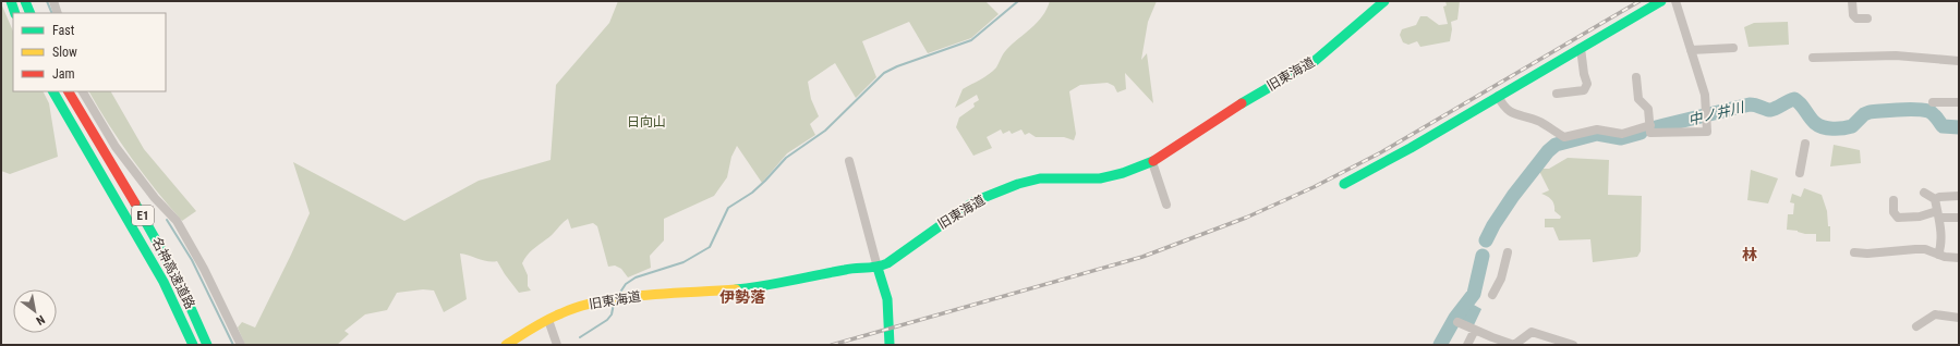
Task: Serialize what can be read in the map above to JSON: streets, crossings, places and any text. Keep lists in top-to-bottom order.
{
  "streets": {
    "main road": ["旧東海道", "E1", "名神高速道路"]
  },
  "districts": ["林", "伊勢落"],
  "water": ["中ノ井川"],
  "parks": ["日向山"],
  "legend": ["Fast", "Slow", "Jam"],
  "north": "bottom right"
}
